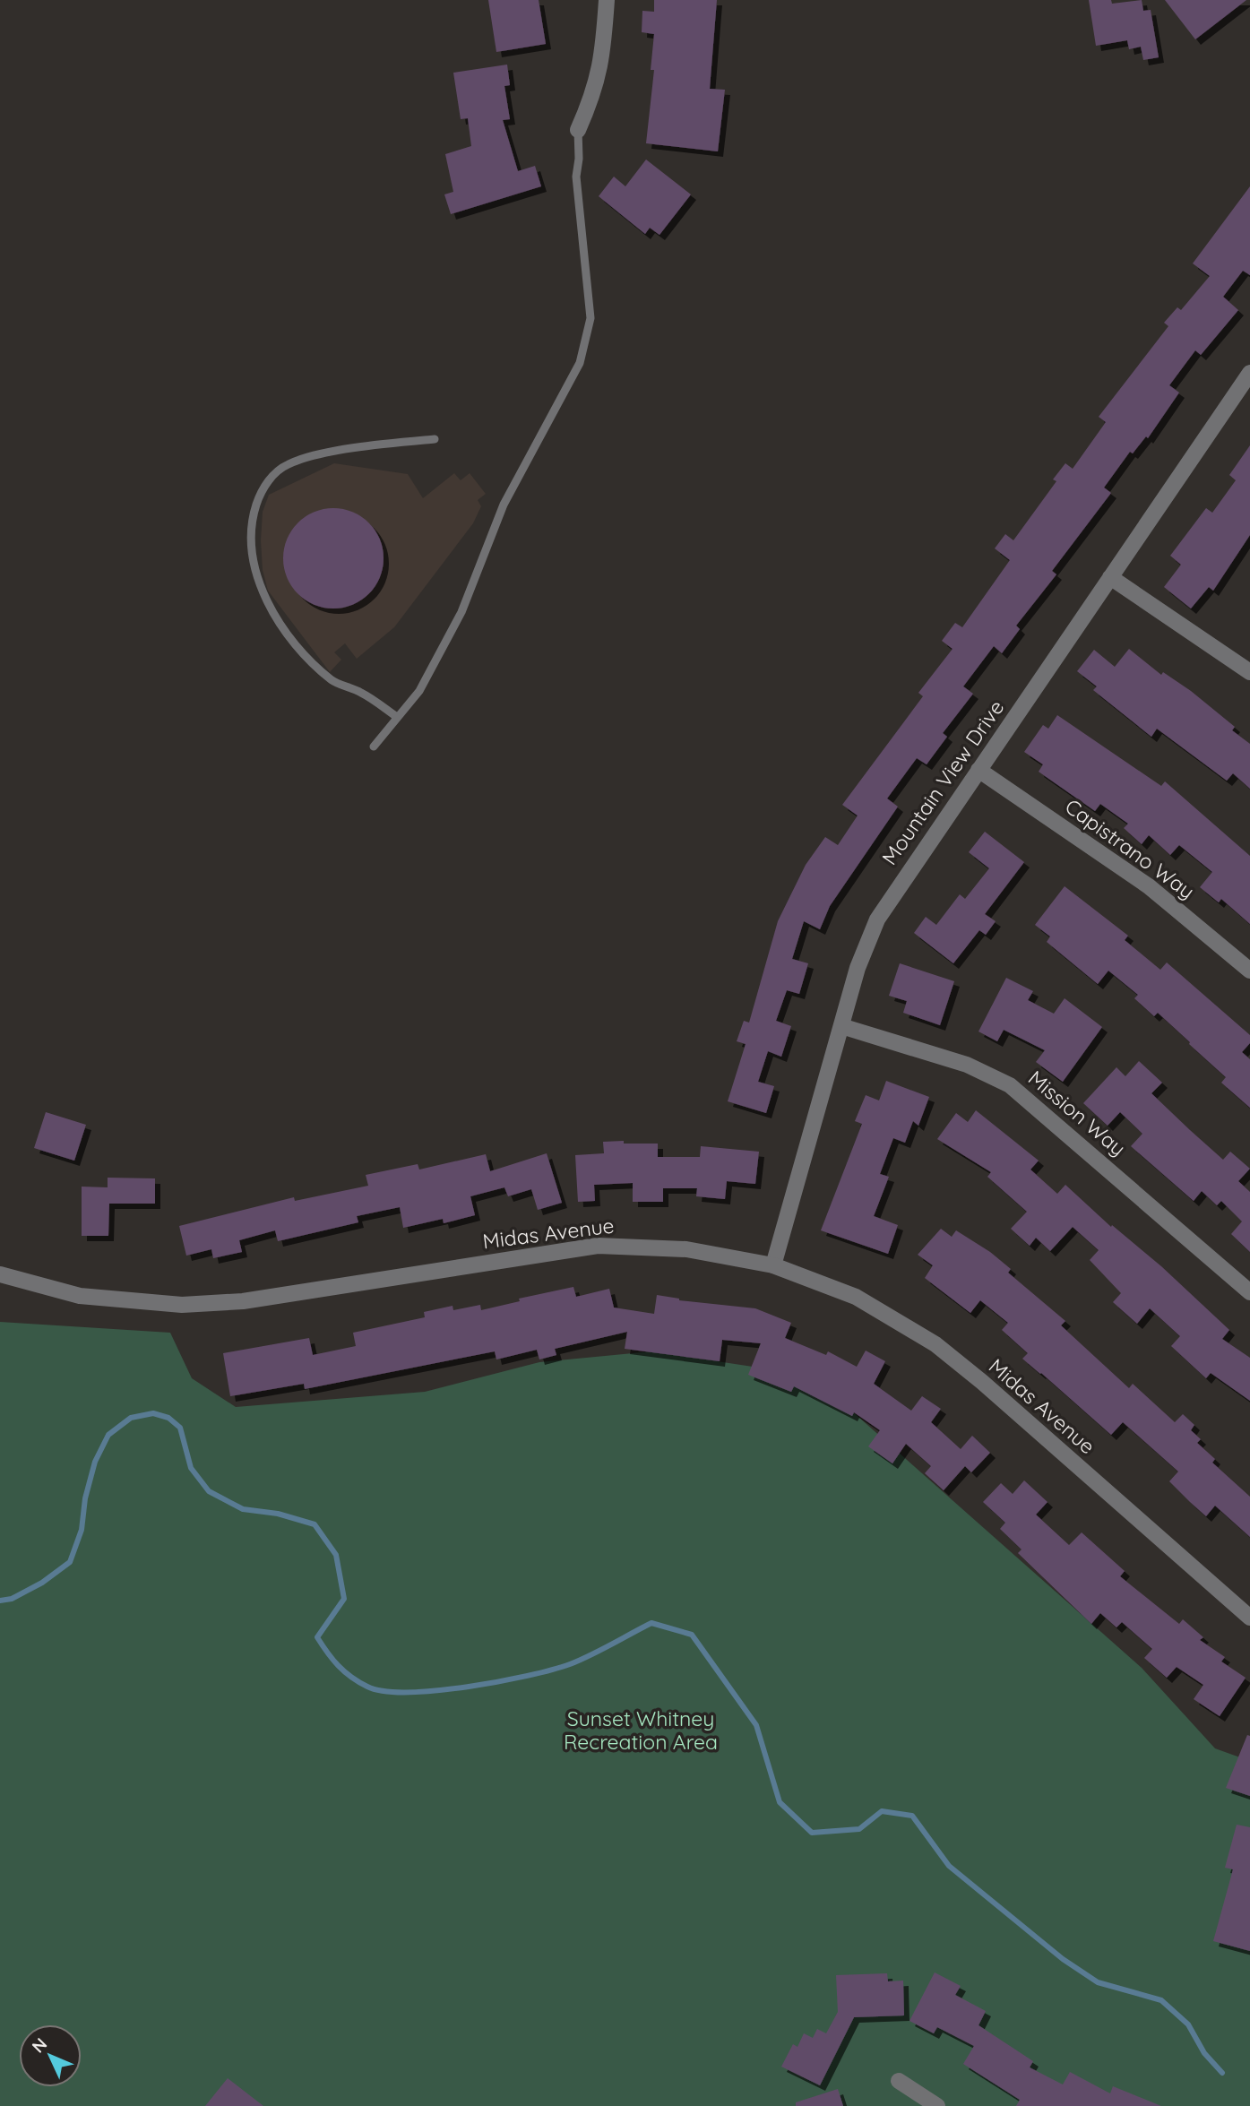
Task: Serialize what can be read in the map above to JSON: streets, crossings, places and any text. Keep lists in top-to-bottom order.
{
  "streets": {
    "street": [
      "Mountain View Drive",
      "Capistrano Way",
      "Mission Way",
      "Midas Avenue"
    ]
  },
  "crossings": [
    ["Mountain View Drive", "Capistrano Way"],
    ["Mountain View Drive", "Mission Way"],
    ["Mountain View Drive", "Midas Avenue"]
  ],
  "parks": ["Sunset Whitney Recreation Area"],
  "north": "top left"
}
